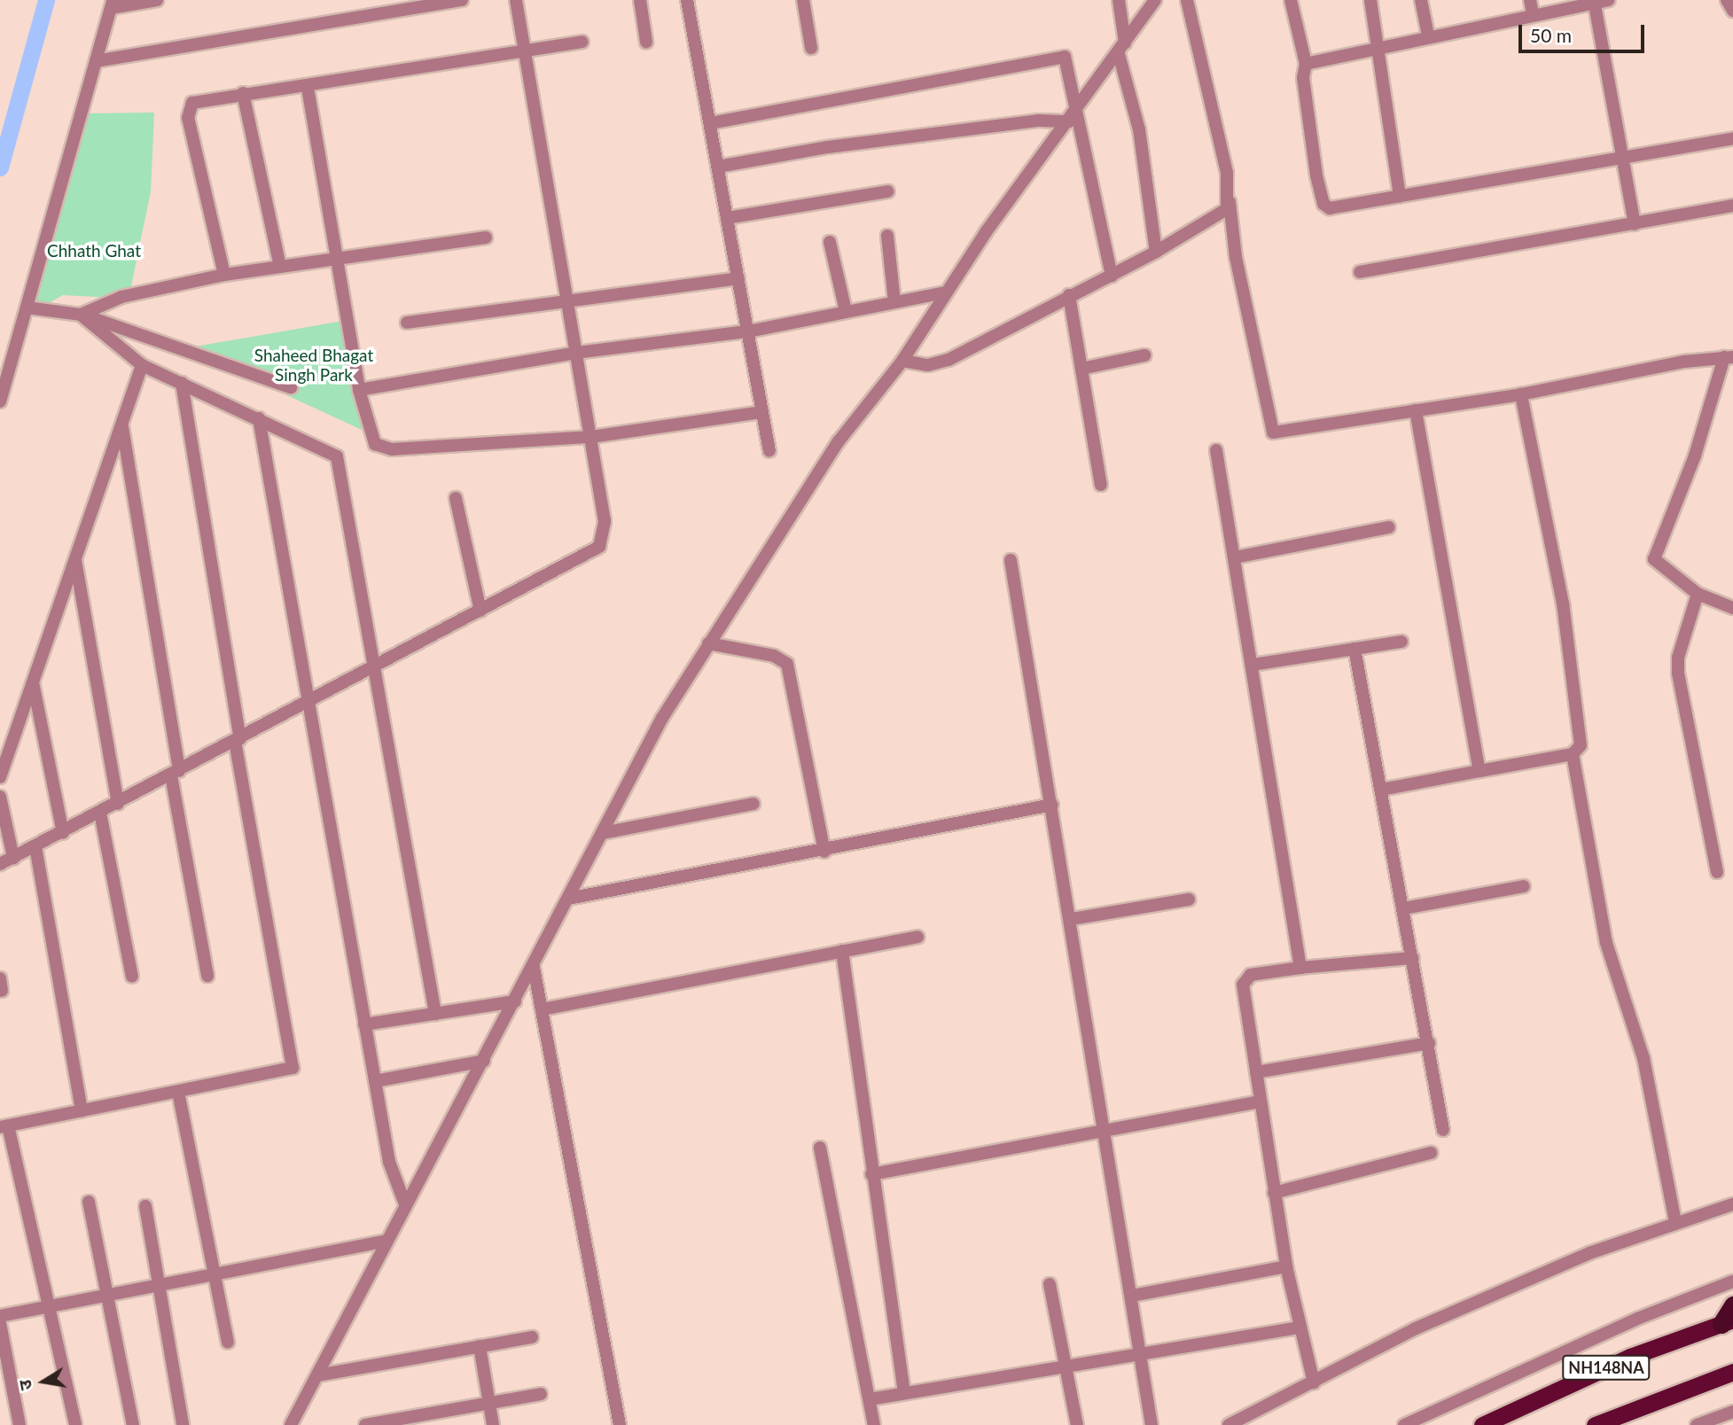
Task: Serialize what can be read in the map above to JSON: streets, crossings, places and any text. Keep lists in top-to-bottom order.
{
  "streets": {
    "highway": ["NH148NA"]
  },
  "parks": ["Chhath Ghat", "Shaheed Bhagat Singh Park"],
  "scale_bar": "50 m",
  "north": "left"
}
